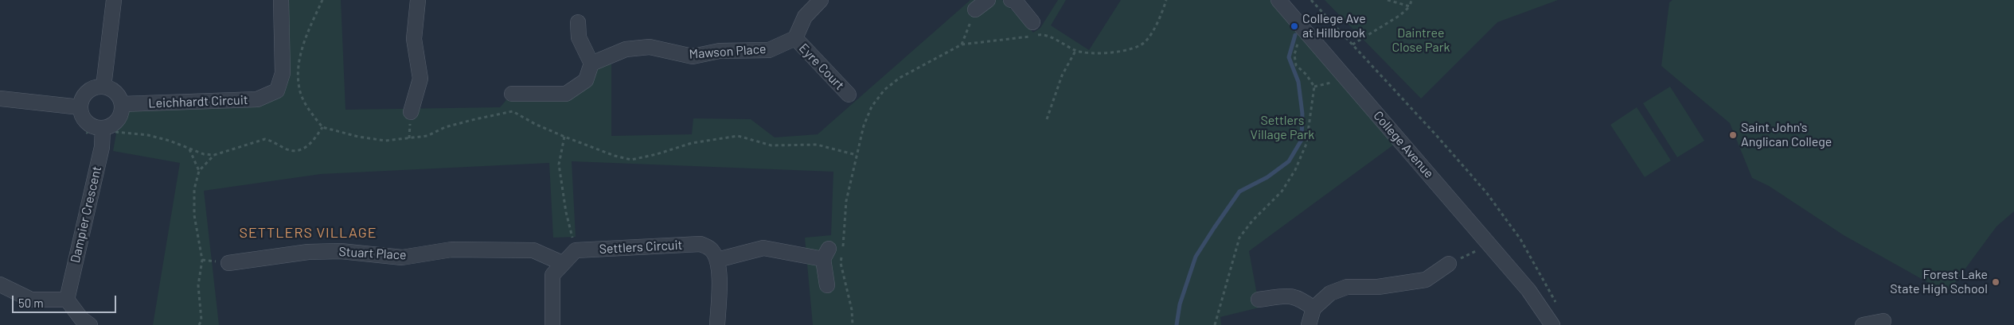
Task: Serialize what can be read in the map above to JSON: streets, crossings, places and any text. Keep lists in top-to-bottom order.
{
  "streets": {
    "street": [
      "Mawson Place",
      "Eyre Court",
      "Leichhardt Circuit",
      "College Avenue",
      "Dampier Crescent",
      "Settlers Circuit",
      "Stuart Place"
    ]
  },
  "crossings": [
    ["Mawson Place", "Eyre Court"],
    ["Leichhardt Circuit", "Dampier Crescent"]
  ],
  "districts": ["SETTLERS VILLAGE"],
  "parks": ["Daintree Close Park", "Settlers Village Park"],
  "places": ["College Ave at Hillbrook", "Saint John's Anglican College", "Forest Lake State High School"],
  "scale_bar": "50 m"
}
